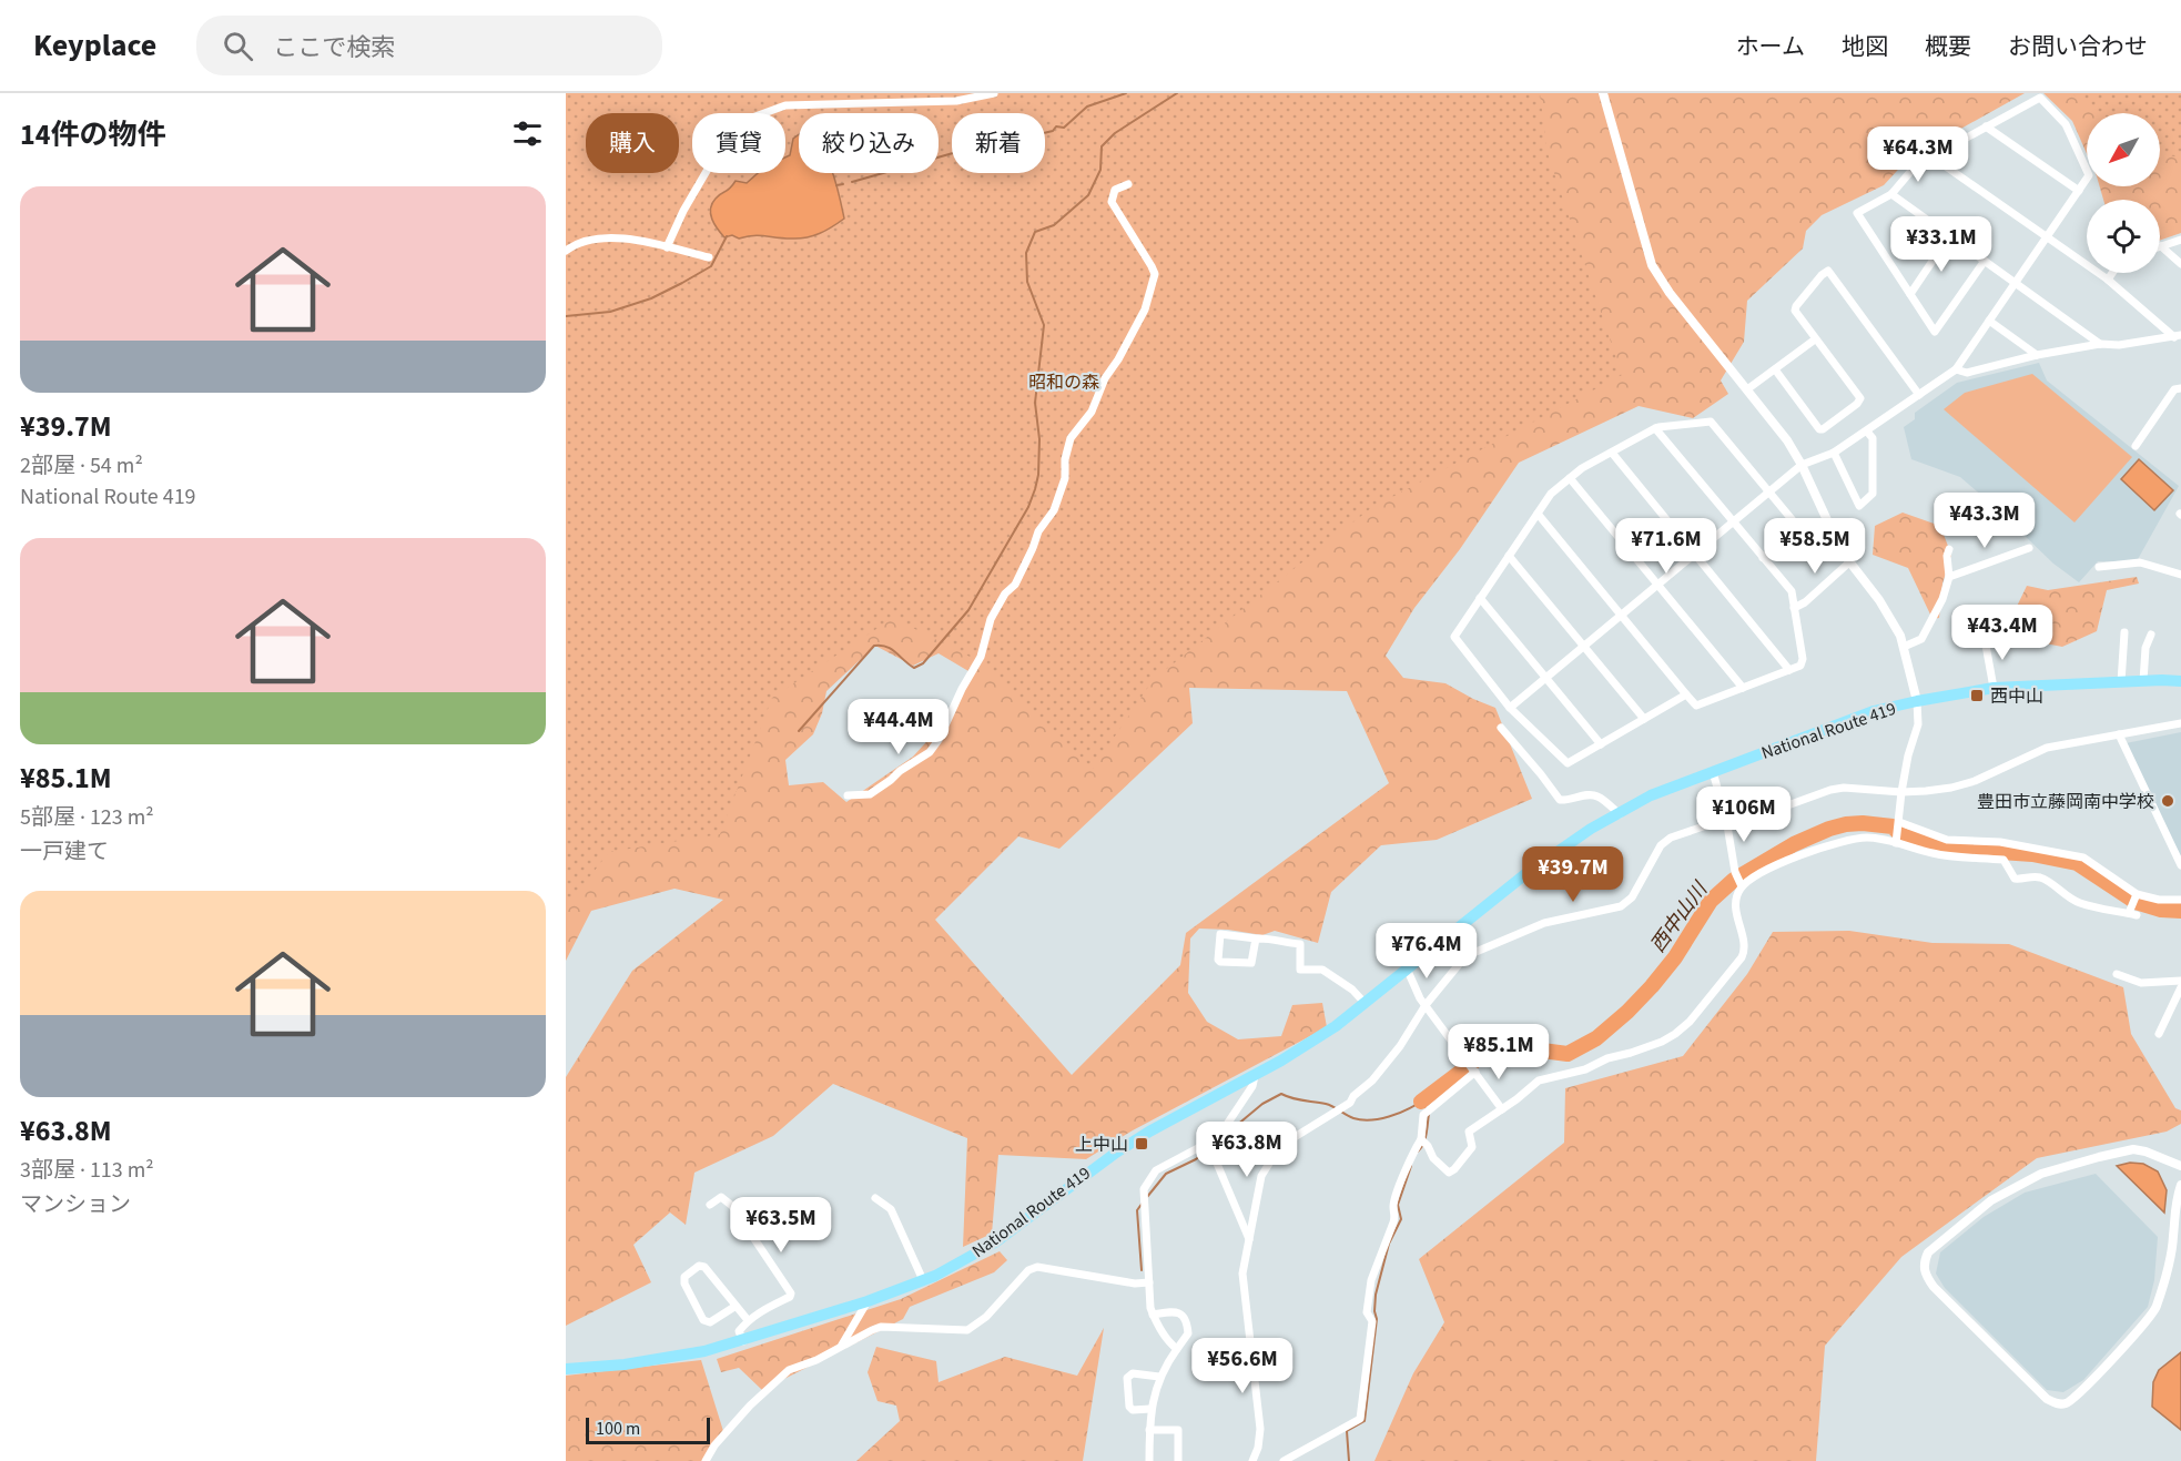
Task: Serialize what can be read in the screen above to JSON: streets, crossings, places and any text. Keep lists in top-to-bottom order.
{
  "streets": {
    "highway": ["National Route 419"]
  },
  "water": ["西中山川"],
  "parks": ["昭和の森"],
  "places": {
    "transit": ["西中山", "上中山"],
    "other": ["豊田市立藤岡南中学校"]
  },
  "scale_bar": "100 m",
  "north": "bottom left",
  "page": {
    "header": "Keyplace",
    "search": "ここで検索",
    "nav": [
      "ホーム",
      "地図",
      "概要",
      "お問い合わせ"
    ],
    "heading": "14件の物件",
    "chip": [
      "購入",
      "賃貸",
      "絞り込み",
      "新着"
    ],
    "price": [
      "¥64.3M",
      "¥33.1M",
      "¥43.3M",
      "¥71.6M",
      "¥58.5M",
      "¥43.4M",
      "¥44.4M",
      "¥106M",
      "¥39.7M",
      "¥76.4M",
      "¥85.1M",
      "¥63.8M",
      "¥63.5M",
      "¥56.6M"
    ],
    "list": [
      {
        "name": "¥39.7M",
        "note": "2部屋 · 54 m² · National Route 419"
      },
      {
        "name": "¥85.1M",
        "note": "5部屋 · 123 m² · 一戸建て"
      },
      {
        "name": "¥63.8M",
        "note": "3部屋 · 113 m² · マンション"
      }
    ],
    "scale": "100 m"
  }
}
